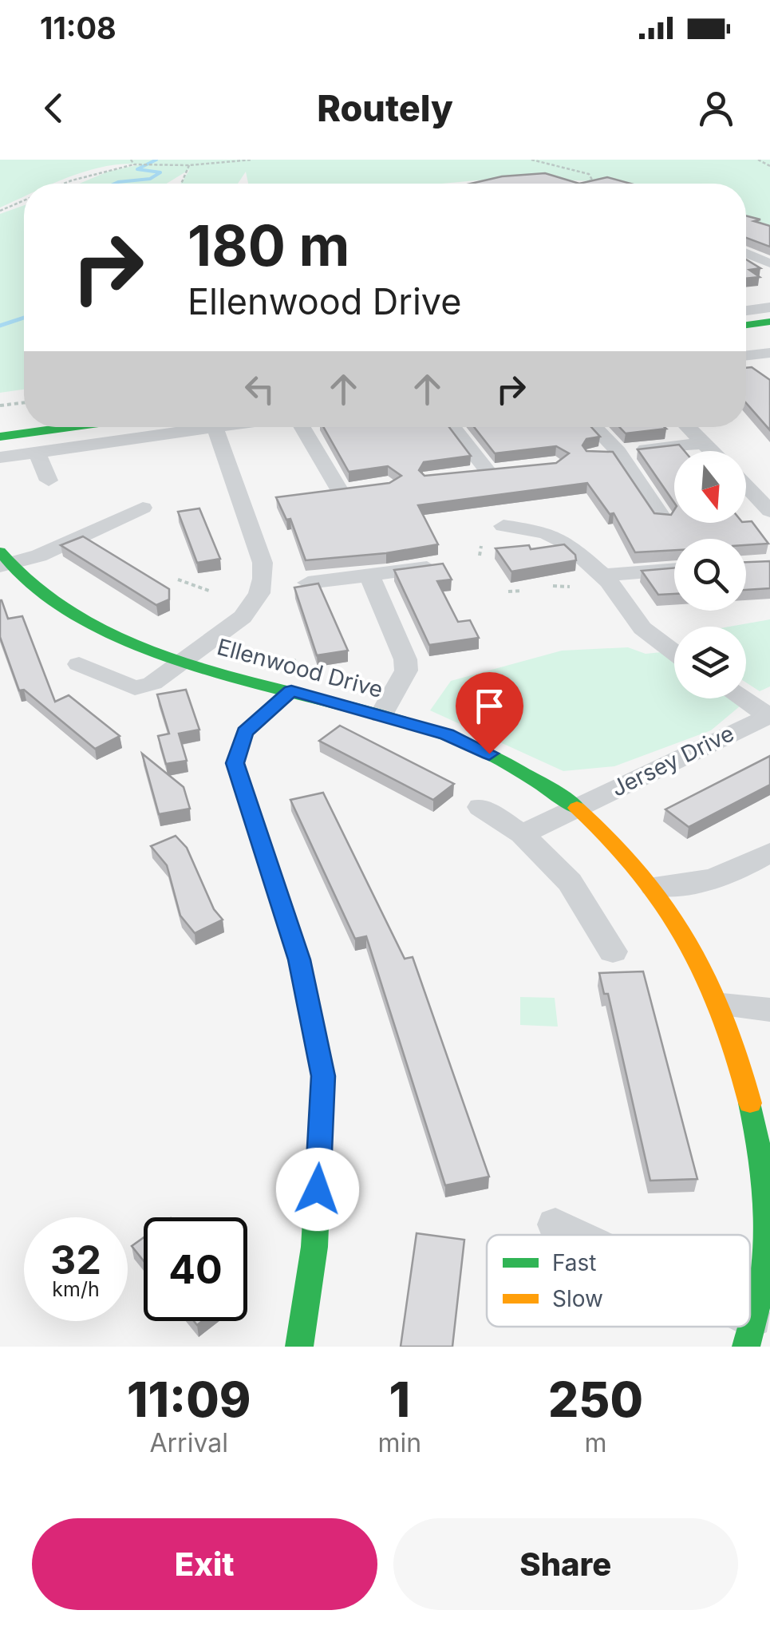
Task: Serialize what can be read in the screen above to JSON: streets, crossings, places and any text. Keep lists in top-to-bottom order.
{
  "streets": {
    "street": ["Ellenwood Drive", "Jersey Drive"]
  },
  "crossings": [
    ["Ellenwood Drive", "Jersey Drive"]
  ],
  "legend": ["Fast", "Slow"],
  "north": "bottom",
  "page": {
    "status": "11:08",
    "header": "Routely",
    "turn": ["180 m", "Ellenwood Drive"],
    "speed": "32 km/h",
    "limit": "40",
    "eta": [
      "11:09",
      "Arrival",
      "1",
      "min",
      "250",
      "m"
    ],
    "buttons": ["Exit", "Share"]
  }
}
